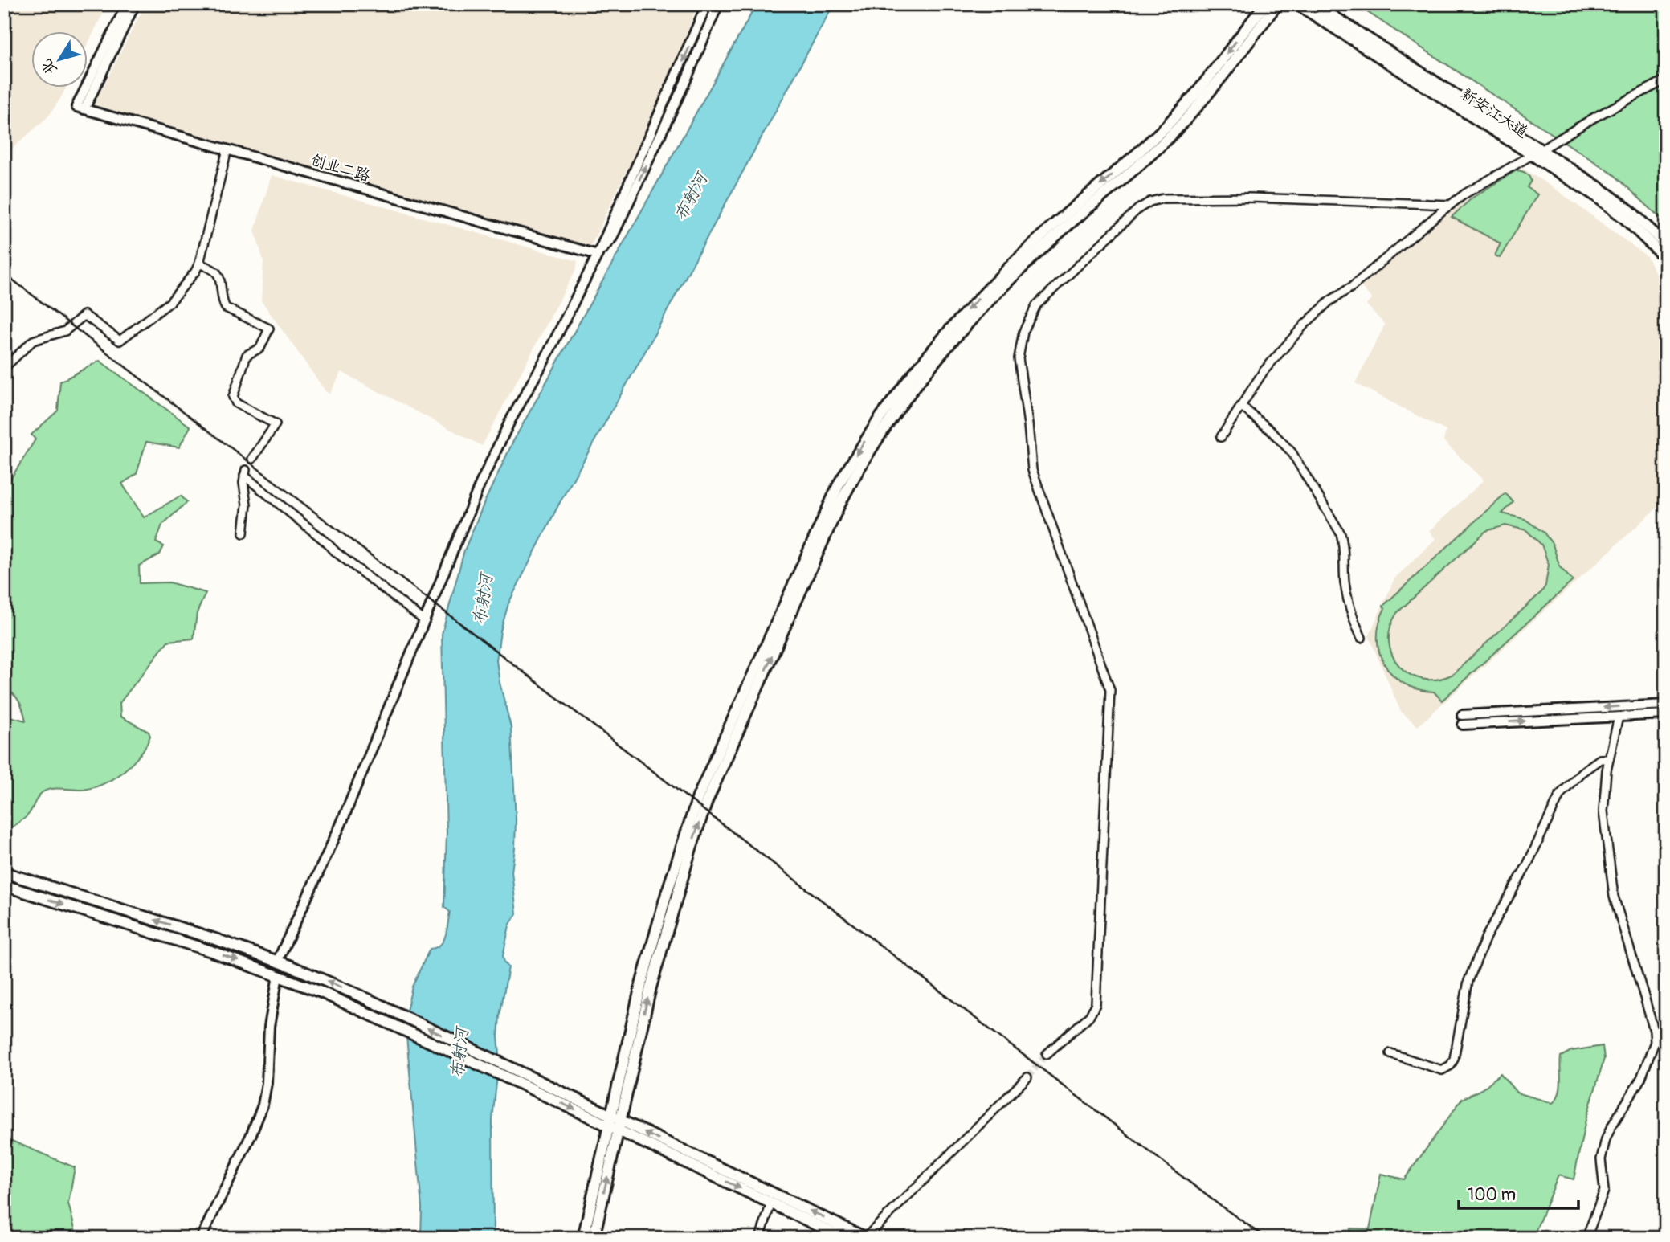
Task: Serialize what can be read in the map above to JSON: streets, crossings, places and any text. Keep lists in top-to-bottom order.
{
  "streets": {
    "main road": ["新安江大道"],
    "street": ["创业二路"]
  },
  "water": ["布射河"],
  "scale_bar": "100 m",
  "north": "bottom left"
}
